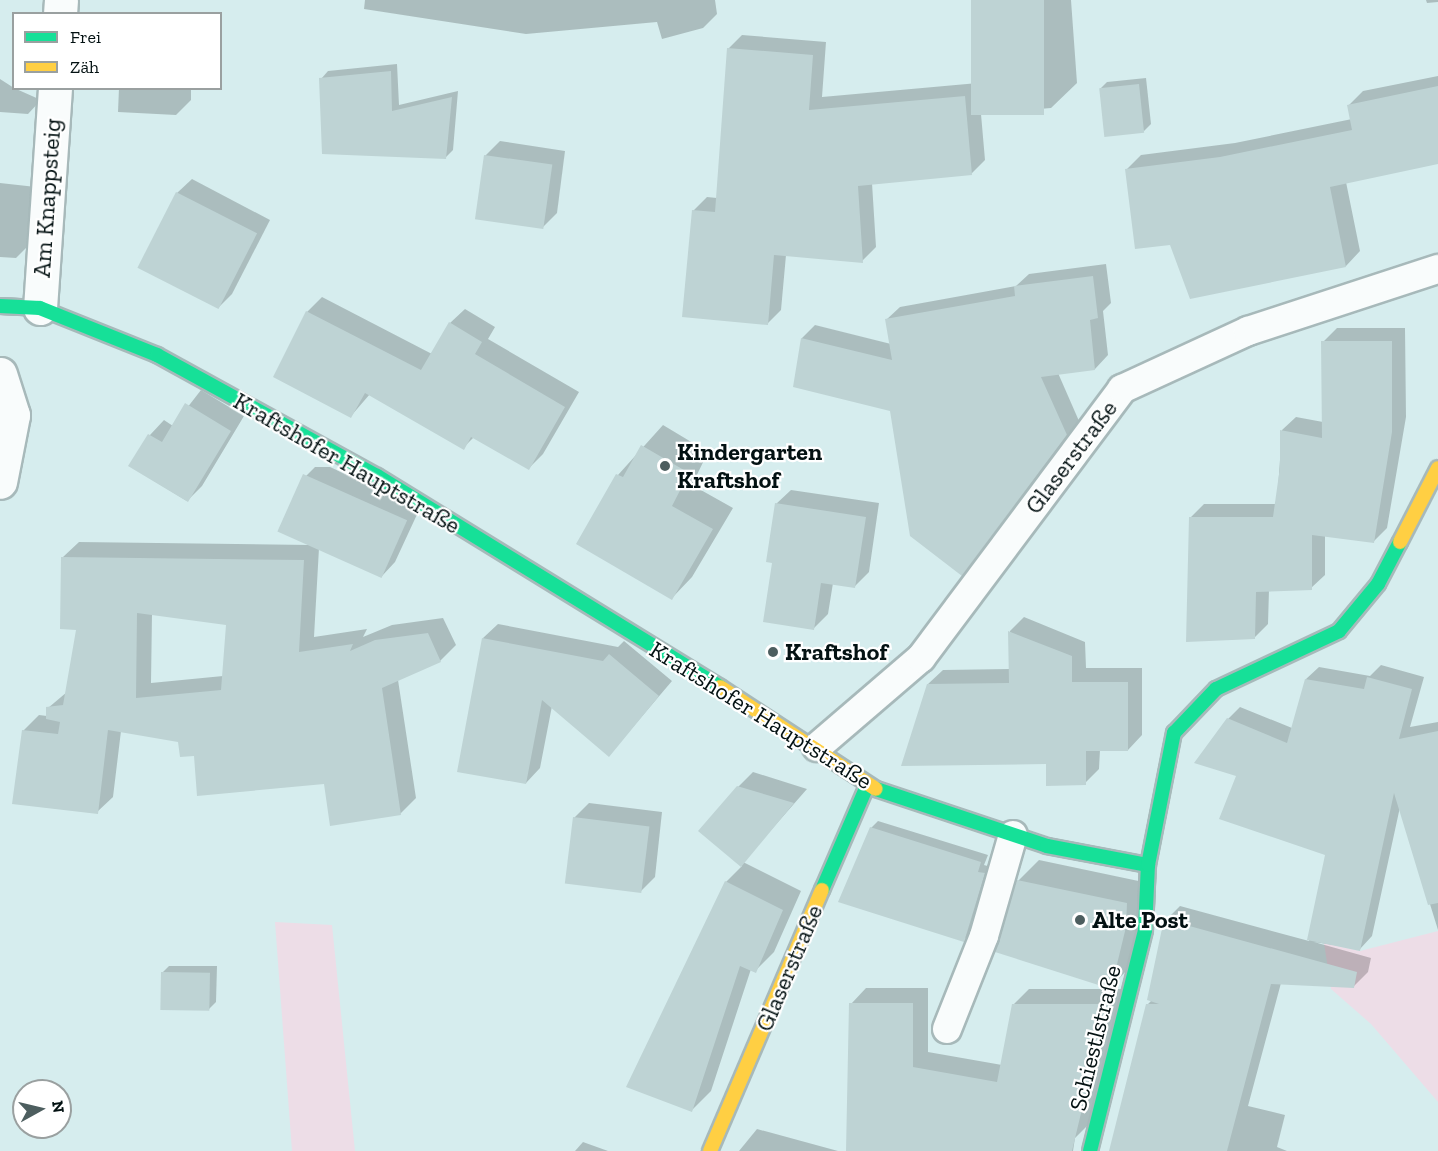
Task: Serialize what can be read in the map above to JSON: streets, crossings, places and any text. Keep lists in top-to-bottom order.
{
  "streets": {
    "street": [
      "Am Knappsteig",
      "Glaserstraße",
      "Kraftshofer Hauptstraße",
      "Schiestlstraße"
    ]
  },
  "crossings": [
    ["Am Knappsteig", "Kraftshofer Hauptstraße"],
    ["Glaserstraße", "Kraftshofer Hauptstraße"],
    ["Kraftshofer Hauptstraße", "Schiestlstraße"]
  ],
  "places": ["Kindergarten Kraftshof", "Kraftshof", "Alte Post"],
  "legend": ["Frei", "Zäh"],
  "north": "right"
}
